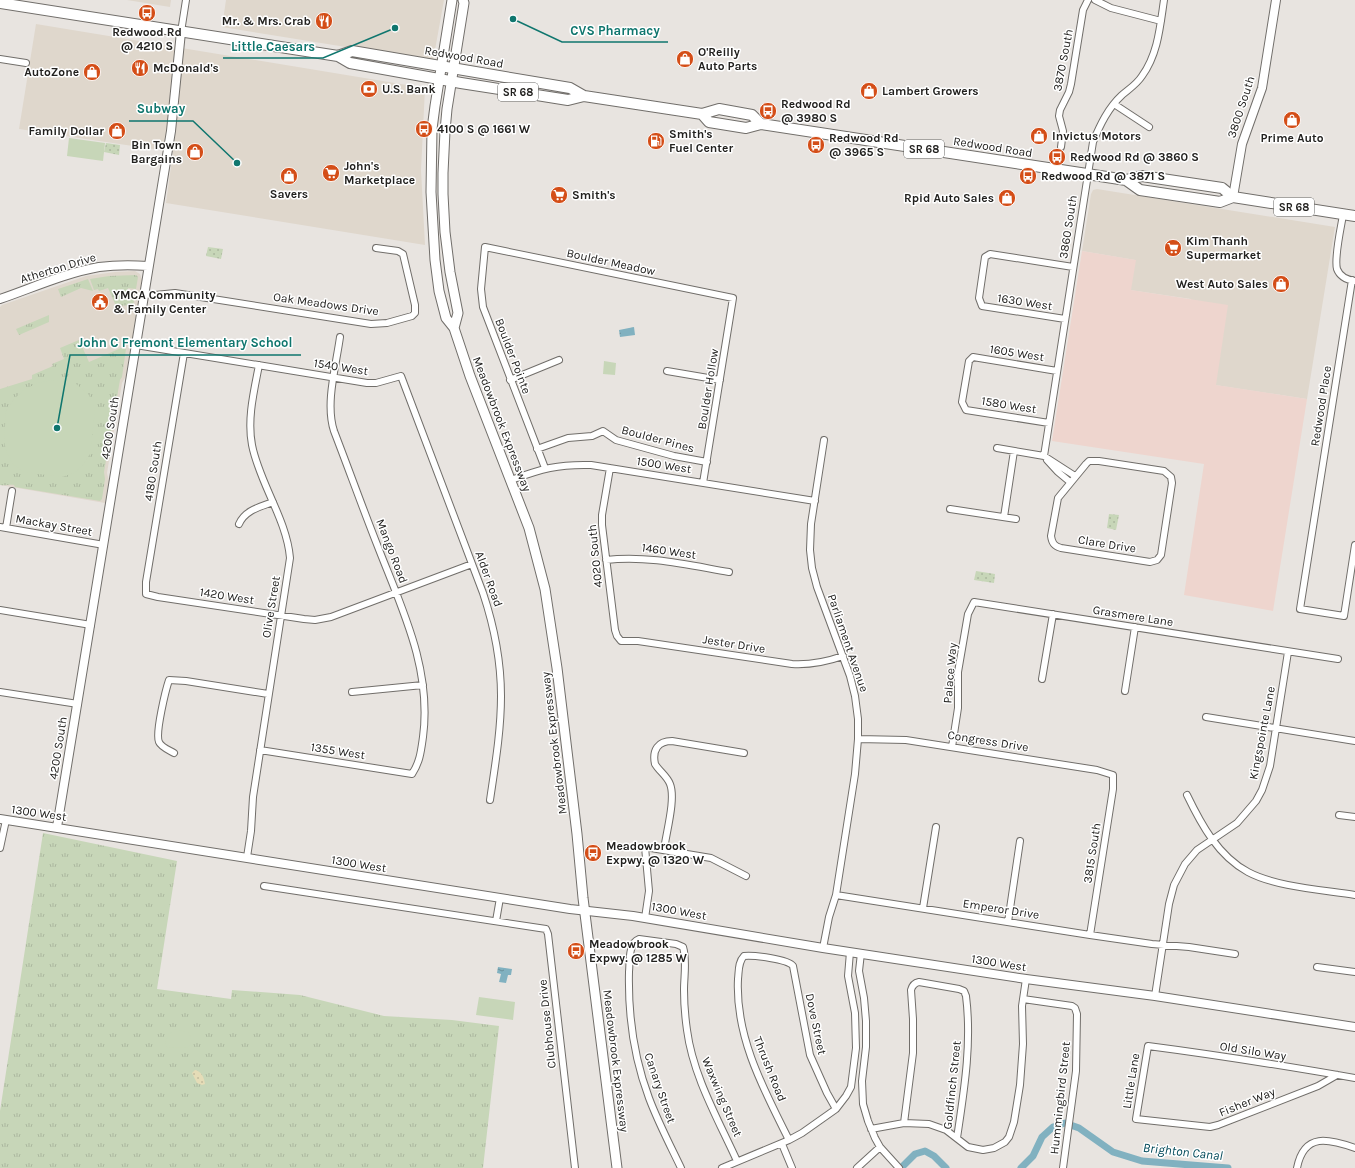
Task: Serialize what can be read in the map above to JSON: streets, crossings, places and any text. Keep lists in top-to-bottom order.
{
  "streets": {
    "main road": ["Redwood Road", "SR 68", "Meadowbrook Expressway"],
    "street": [
      "3870 South",
      "3800 South",
      "3860 South",
      "Boulder Meadow",
      "Atherton Drive",
      "1630 West",
      "Oak Meadows Drive",
      "1605 West",
      "Boulder Pointe",
      "1540 West",
      "Boulder Hollow",
      "1580 West",
      "Redwood Place",
      "4200 South",
      "Boulder Pines",
      "1500 West",
      "4180 South",
      "Mackay Street",
      "Clare Drive",
      "Mango Road",
      "1460 West",
      "4020 South",
      "Alder Road",
      "1420 West",
      "Olive Street",
      "Grasmere Lane",
      "Parliament Avenue",
      "Jester Drive",
      "Palace Way",
      "Kingspointe Lane",
      "Congress Drive",
      "1355 West",
      "1300 West",
      "3815 South",
      "Emperor Drive",
      "Clubhouse Drive",
      "Dove Street",
      "Old Silo Way",
      "Thrush Road",
      "Little Lane",
      "Goldfinch Street",
      "Canary Street",
      "Waxwing Street",
      "Hummingbird Street",
      "Fisher Way"
    ]
  },
  "crossings": [
    ["Redwood Road", "3800 South"],
    ["Redwood Road", "3860 South"],
    ["Redwood Road", "Redwood Place"],
    ["Redwood Road", "Meadowbrook Expressway"],
    ["Redwood Road", "4200 South"],
    ["3860 South", "1630 West"],
    ["3860 South", "1605 West"],
    ["3860 South", "1580 West"],
    ["Boulder Meadow", "Boulder Pointe"],
    ["Boulder Meadow", "Boulder Hollow"],
    ["Atherton Drive", "4200 South"],
    ["Oak Meadows Drive", "4200 South"],
    ["1605 West", "1580 West"],
    ["Boulder Pointe", "Boulder Pines"],
    ["Boulder Pointe", "1500 West"],
    ["1540 West", "4200 South"],
    ["1540 West", "4180 South"],
    ["1540 West", "Mango Road"],
    ["1540 West", "Alder Road"],
    ["1540 West", "Olive Street"],
    ["Boulder Hollow", "Boulder Pines"],
    ["Boulder Hollow", "1500 West"],
    ["Meadowbrook Expressway", "1500 West"],
    ["Meadowbrook Expressway", "1300 West"],
    ["4200 South", "Mackay Street"],
    ["4200 South", "1300 West"],
    ["1500 West", "4020 South"],
    ["1500 West", "Parliament Avenue"],
    ["4180 South", "1420 West"],
    ["Mango Road", "1420 West"],
    ["Mango Road", "1355 West"],
    ["1460 West", "4020 South"],
    ["4020 South", "Jester Drive"],
    ["Alder Road", "1420 West"],
    ["1420 West", "Olive Street"],
    ["Olive Street", "1355 West"],
    ["Olive Street", "1300 West"],
    ["Grasmere Lane", "Palace Way"],
    ["Grasmere Lane", "Kingspointe Lane"],
    ["Parliament Avenue", "Jester Drive"],
    ["Parliament Avenue", "Congress Drive"],
    ["Parliament Avenue", "1300 West"],
    ["Parliament Avenue", "Emperor Drive"],
    ["Palace Way", "Congress Drive"],
    ["Kingspointe Lane", "1300 West"],
    ["Kingspointe Lane", "Emperor Drive"],
    ["Congress Drive", "3815 South"],
    ["3815 South", "Emperor Drive"],
    ["Dove Street", "Thrush Road"],
    ["Old Silo Way", "Little Lane"],
    ["Old Silo Way", "Fisher Way"],
    ["Little Lane", "Fisher Way"],
    ["Canary Street", "Waxwing Street"]
  ],
  "water": ["Brighton Canal"],
  "places": {
    "bus stop": [
      "Redwood Rd @ 4210 S",
      "Redwood Rd @ 3980 S",
      "4100 S @ 1661 W",
      "Redwood Rd @ 3965 S",
      "Redwood Rd @ 3860 S",
      "Redwood Rd @ 3871 S",
      "Meadowbrook Expwy. @ 1320 W",
      "Meadowbrook Expwy. @ 1285 W"
    ],
    "other": [
      "CVS Pharmacy",
      "Little Caesars",
      "Subway",
      "John C Fremont Elementary School"
    ],
    "restaurant": ["Mr. & Mrs. Crab", "McDonald's"],
    "shop": [
      "O'Reilly Auto Parts",
      "AutoZone",
      "Lambert Growers",
      "Prime Auto",
      "Family Dollar",
      "Invictus Motors",
      "Bin Town Bargains",
      "Savers",
      "Rpid Auto Sales",
      "West Auto Sales"
    ],
    "bank": ["U.S. Bank"],
    "fuel station": ["Smith's Fuel Center"],
    "supermarket": ["John's Marketplace", "Smith's", "Kim Thanh Supermarket"],
    "public building": ["YMCA Community & Family Center"]
  }
}
